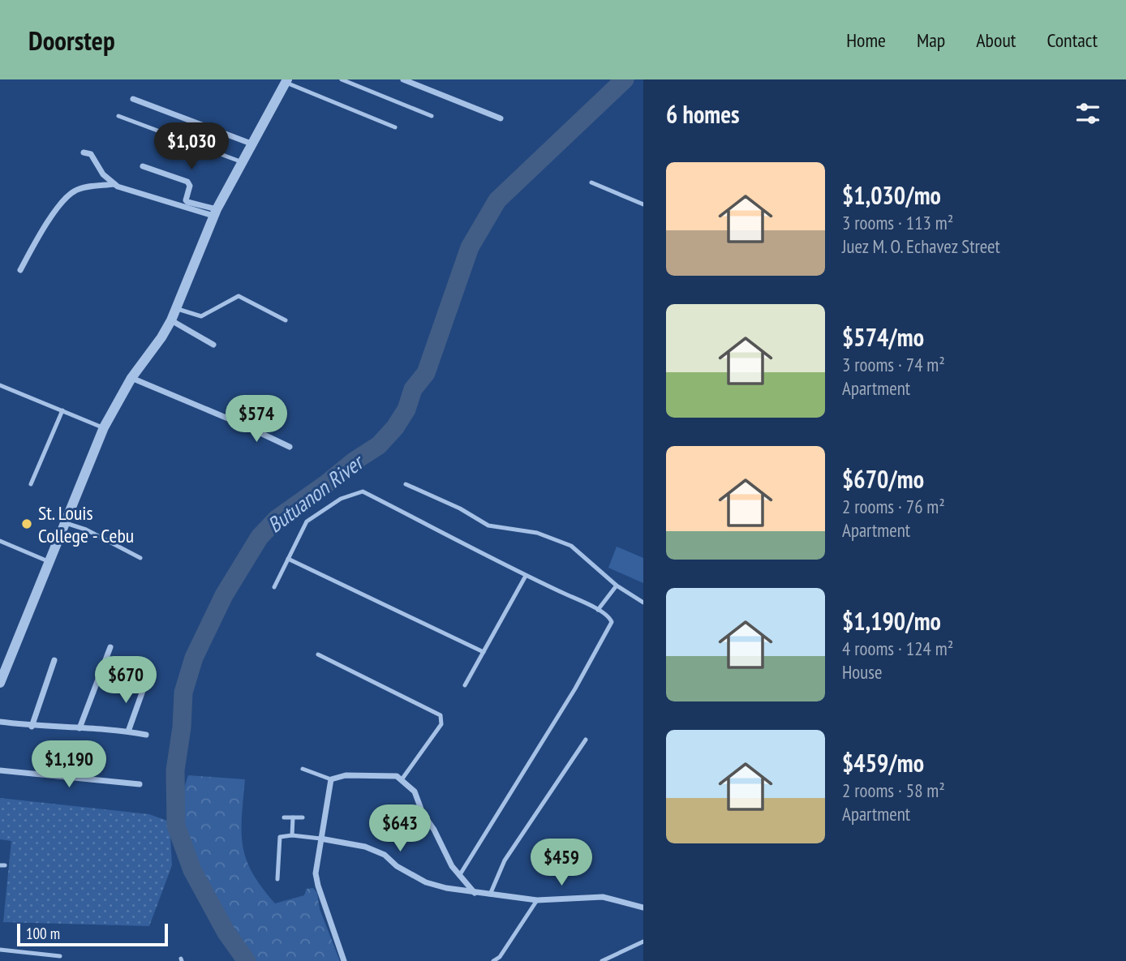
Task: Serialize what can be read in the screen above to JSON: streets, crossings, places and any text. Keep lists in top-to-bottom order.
{
  "water": ["Butuanon River"],
  "places": ["St. Louis College - Cebu"],
  "scale_bar": "100 m",
  "page": {
    "header": "Doorstep",
    "nav": [
      "Home",
      "Map",
      "About",
      "Contact"
    ],
    "heading": "6 homes",
    "price": [
      "$1,030",
      "$574",
      "$670",
      "$1,190",
      "$643",
      "$459"
    ],
    "list": [
      {
        "name": "$1,030/mo",
        "note": "3 rooms · 113 m² · Juez M. O. Echavez Street"
      },
      {
        "name": "$574/mo",
        "note": "3 rooms · 74 m² · Apartment"
      },
      {
        "name": "$670/mo",
        "note": "2 rooms · 76 m² · Apartment"
      },
      {
        "name": "$1,190/mo",
        "note": "4 rooms · 124 m² · House"
      },
      {
        "name": "$459/mo",
        "note": "2 rooms · 58 m² · Apartment"
      }
    ],
    "scale": "100 m"
  }
}
